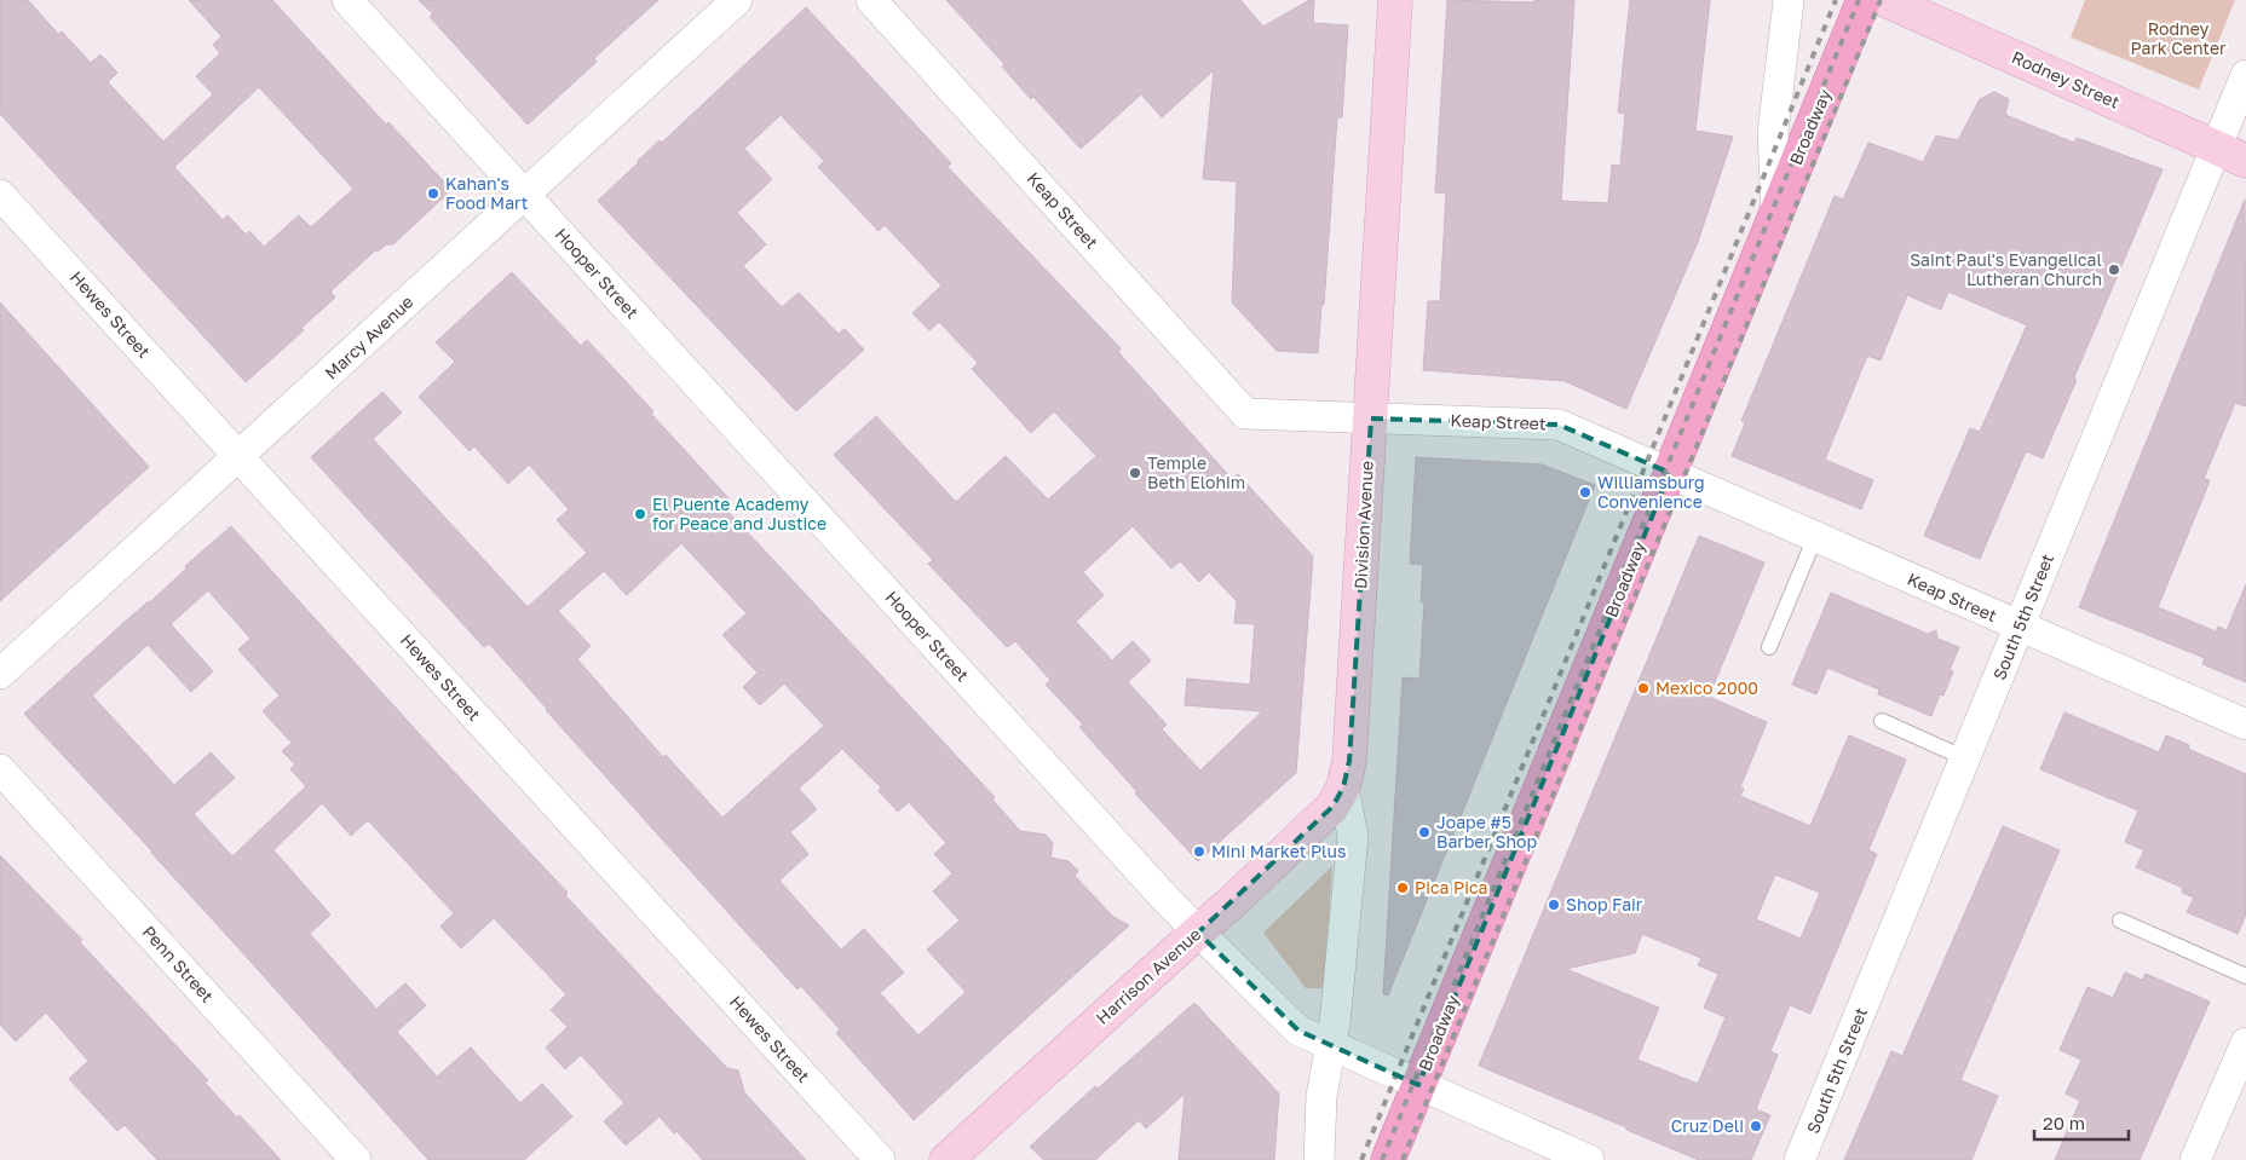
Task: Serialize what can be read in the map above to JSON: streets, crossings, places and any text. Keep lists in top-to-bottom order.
{
  "streets": {
    "main road": ["Broadway"],
    "street": [
      "Rodney Street",
      "Keap Street",
      "Hooper Street",
      "Hewes Street",
      "Marcy Avenue",
      "Division Avenue",
      "South 5th Street",
      "Penn Street",
      "Harrison Avenue"
    ]
  },
  "crossings": [
    ["Rodney Street", "South 5th Street"],
    ["Broadway", "Keap Street"],
    ["Broadway", "Hooper Street"],
    ["Keap Street", "Division Avenue"],
    ["Keap Street", "South 5th Street"],
    ["Hooper Street", "Marcy Avenue"],
    ["Hooper Street", "Division Avenue"],
    ["Hooper Street", "Harrison Avenue"],
    ["Hewes Street", "Marcy Avenue"],
    ["Division Avenue", "Harrison Avenue"]
  ],
  "parks": ["Rodney Park Center"],
  "places": [
    "Kahan's Food Mart",
    "Saint Paul's Evangelical Lutheran Church",
    "Temple Beth Elohim",
    "Williamsburg Convenience",
    "El Puente Academy for Peace and Justice",
    "Mexico 2000",
    "Joape #5 Barber Shop",
    "Mini Market Plus",
    "Pica Pica",
    "Shop Fair",
    "Cruz Deli"
  ],
  "scale_bar": "20 m"
}
